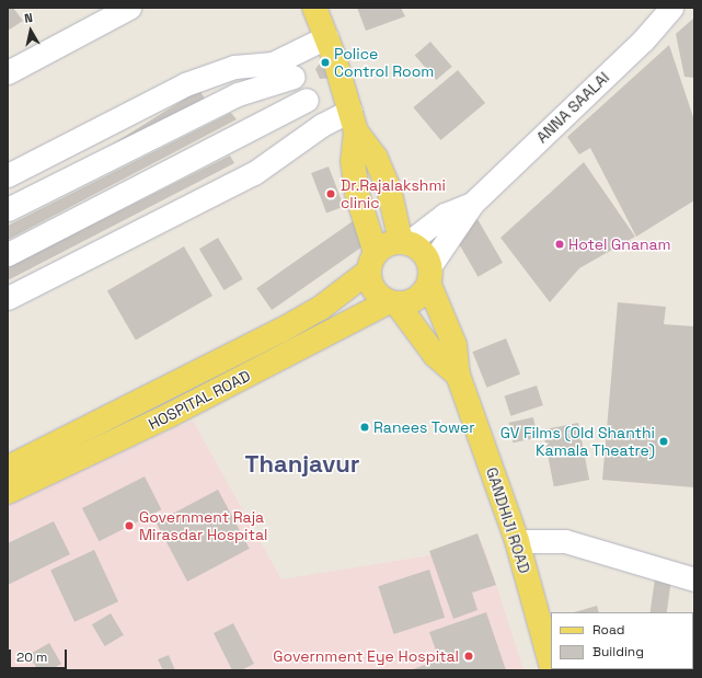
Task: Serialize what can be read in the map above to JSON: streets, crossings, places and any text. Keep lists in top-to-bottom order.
{
  "streets": {
    "main road": ["HOSPITAL ROAD", "GANDHIJI ROAD"],
    "street": ["ANNA SAALAI"]
  },
  "crossings": [
    ["ANNA SAALAI", "HOSPITAL ROAD"],
    ["ANNA SAALAI", "GANDHIJI ROAD"],
    ["HOSPITAL ROAD", "GANDHIJI ROAD"]
  ],
  "districts": ["Thanjavur"],
  "places": [
    "Police Control Room",
    "Dr.Rajalakshmi clinic",
    "Hotel Gnanam",
    "Ranees Tower",
    "GV Films (Old Shanthi Kamala Theatre)",
    "Government Raja Mirasdar Hospital",
    "Government Eye Hospital"
  ],
  "legend": ["Road", "Building"],
  "scale_bar": "20 m",
  "north": "top"
}
